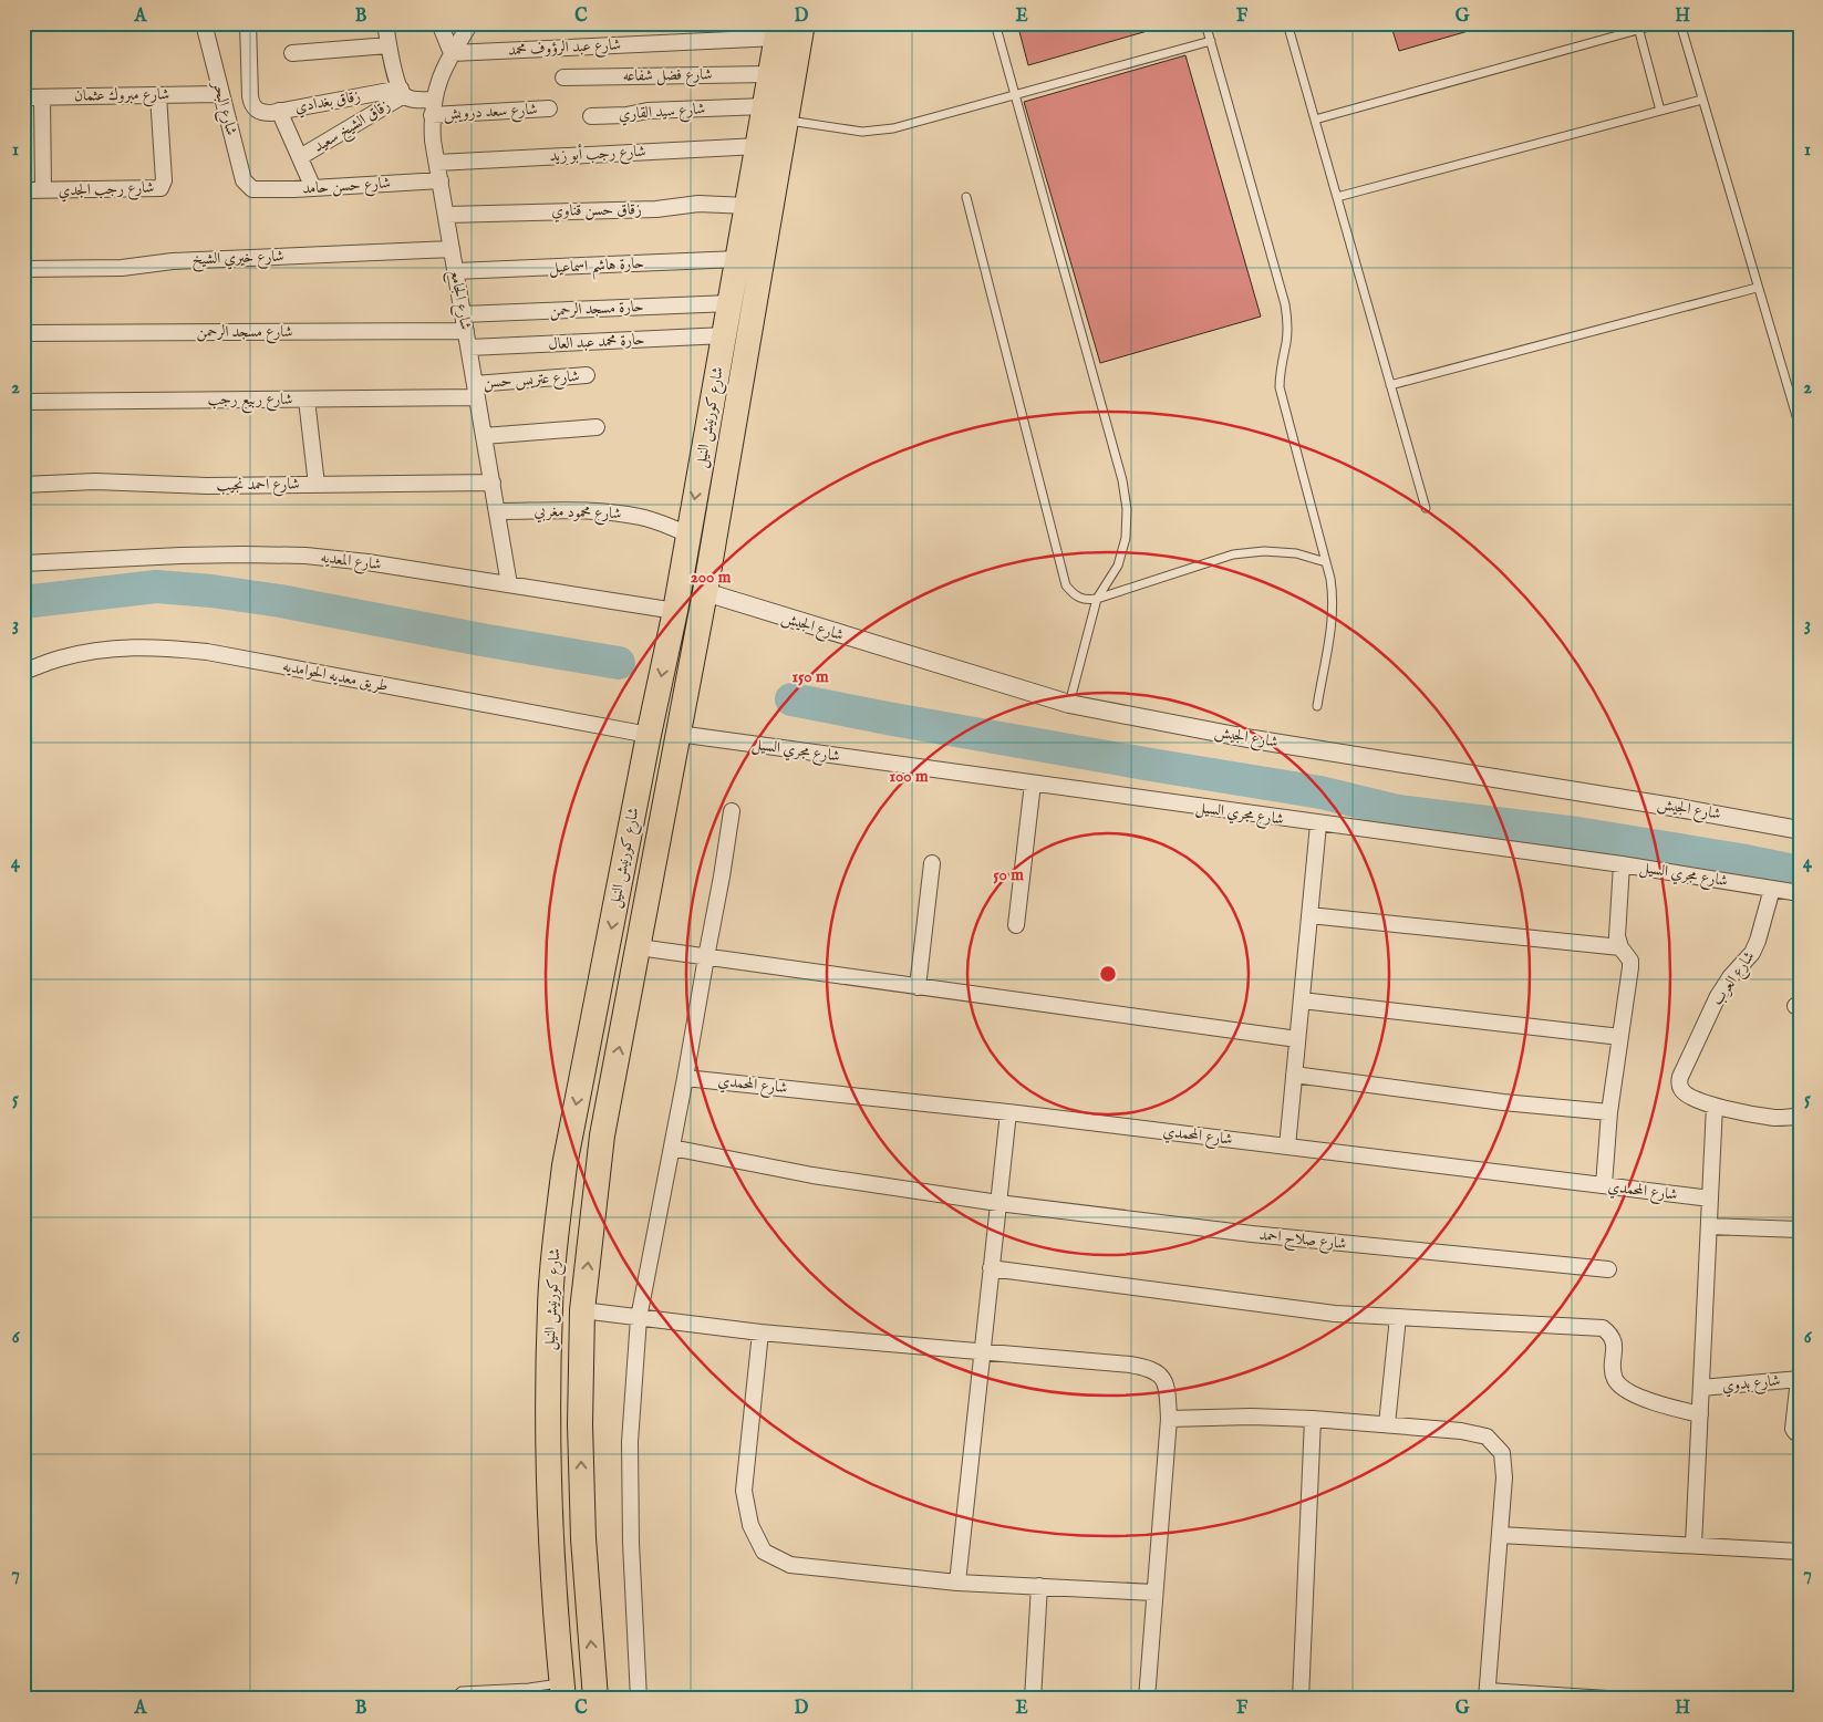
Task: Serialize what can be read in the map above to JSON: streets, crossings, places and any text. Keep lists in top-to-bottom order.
{
  "streets": {
    "highway": ["شارع كورنيش النيل"],
    "street": [
      "شارع عبد الرؤوف محمد",
      "شارع فضل شفاعه",
      "شارع مبروك عثمان",
      "زقاق بغدادي",
      "شارع البحر",
      "شارع سعد درويش",
      "شارع سيد القاري",
      "زقاق الشيخ سعيد",
      "شارع رجب أبو زيد",
      "شارع حسن حامد",
      "شارع رجب الجدي",
      "زقاق حسن قناوي",
      "شارع خيري الشيخ",
      "حارة هاشم اسماعيل",
      "شارع الجامع",
      "حارة مسجد الرحمن",
      "شارع مسجد الرحمن",
      "حارة محمد عبد العال",
      "شارع عتريس حسن",
      "شارع ربيع رجب",
      "شارع احمد نجيب",
      "شارع محمود مغربي",
      "شارع المعديه",
      "شارع الجيش",
      "طريق معديه الحوامديه",
      "شارع مجري السيل",
      "شارع العرب",
      "شارع المحمدي",
      "شارع صلاح احمد",
      "شارع بدوي"
    ]
  },
  "crossings": [
    ["شارع عبد الرؤوف محمد", "شارع الجامع"],
    ["شارع عبد الرؤوف محمد", "شارع كورنيش النيل"],
    ["شارع فضل شفاعه", "شارع كورنيش النيل"],
    ["شارع مبروك عثمان", "شارع البحر"],
    ["شارع مبروك عثمان", "شارع رجب الجدي"],
    ["زقاق بغدادي", "شارع سعد درويش"],
    ["زقاق بغدادي", "زقاق الشيخ سعيد"],
    ["زقاق بغدادي", "شارع الجامع"],
    ["شارع البحر", "شارع حسن حامد"],
    ["شارع سعد درويش", "شارع الجامع"],
    ["شارع سيد القاري", "شارع كورنيش النيل"],
    ["زقاق الشيخ سعيد", "شارع حسن حامد"],
    ["شارع رجب أبو زيد", "شارع الجامع"],
    ["شارع رجب أبو زيد", "شارع كورنيش النيل"],
    ["شارع حسن حامد", "شارع الجامع"],
    ["زقاق حسن قناوي", "شارع الجامع"],
    ["زقاق حسن قناوي", "شارع كورنيش النيل"],
    ["شارع خيري الشيخ", "شارع الجامع"],
    ["حارة هاشم اسماعيل", "شارع الجامع"],
    ["حارة هاشم اسماعيل", "شارع كورنيش النيل"],
    ["شارع الجامع", "حارة مسجد الرحمن"],
    ["شارع الجامع", "شارع مسجد الرحمن"],
    ["شارع الجامع", "حارة محمد عبد العال"],
    ["شارع الجامع", "شارع عتريس حسن"],
    ["شارع الجامع", "شارع ربيع رجب"],
    ["شارع الجامع", "شارع احمد نجيب"],
    ["شارع الجامع", "شارع محمود مغربي"],
    ["شارع الجامع", "شارع المعديه"],
    ["حارة مسجد الرحمن", "شارع كورنيش النيل"],
    ["حارة محمد عبد العال", "شارع كورنيش النيل"],
    ["شارع عتريس حسن", "شارع ربيع رجب"],
    ["شارع كورنيش النيل", "شارع محمود مغربي"],
    ["شارع كورنيش النيل", "شارع المعديه"],
    ["شارع كورنيش النيل", "شارع الجيش"],
    ["شارع كورنيش النيل", "طريق معديه الحوامديه"],
    ["شارع كورنيش النيل", "شارع مجري السيل"],
    ["شارع مجري السيل", "شارع العرب"]
  ],
  "grid": {
    "columns": [
      "A",
      "B",
      "C",
      "D",
      "E",
      "F",
      "G",
      "H"
    ],
    "rows": [
      "1",
      "2",
      "3",
      "4",
      "5",
      "6",
      "7"
    ]
  },
  "rings": [
    "200 m",
    "150 m",
    "100 m",
    "50 m"
  ]
}
